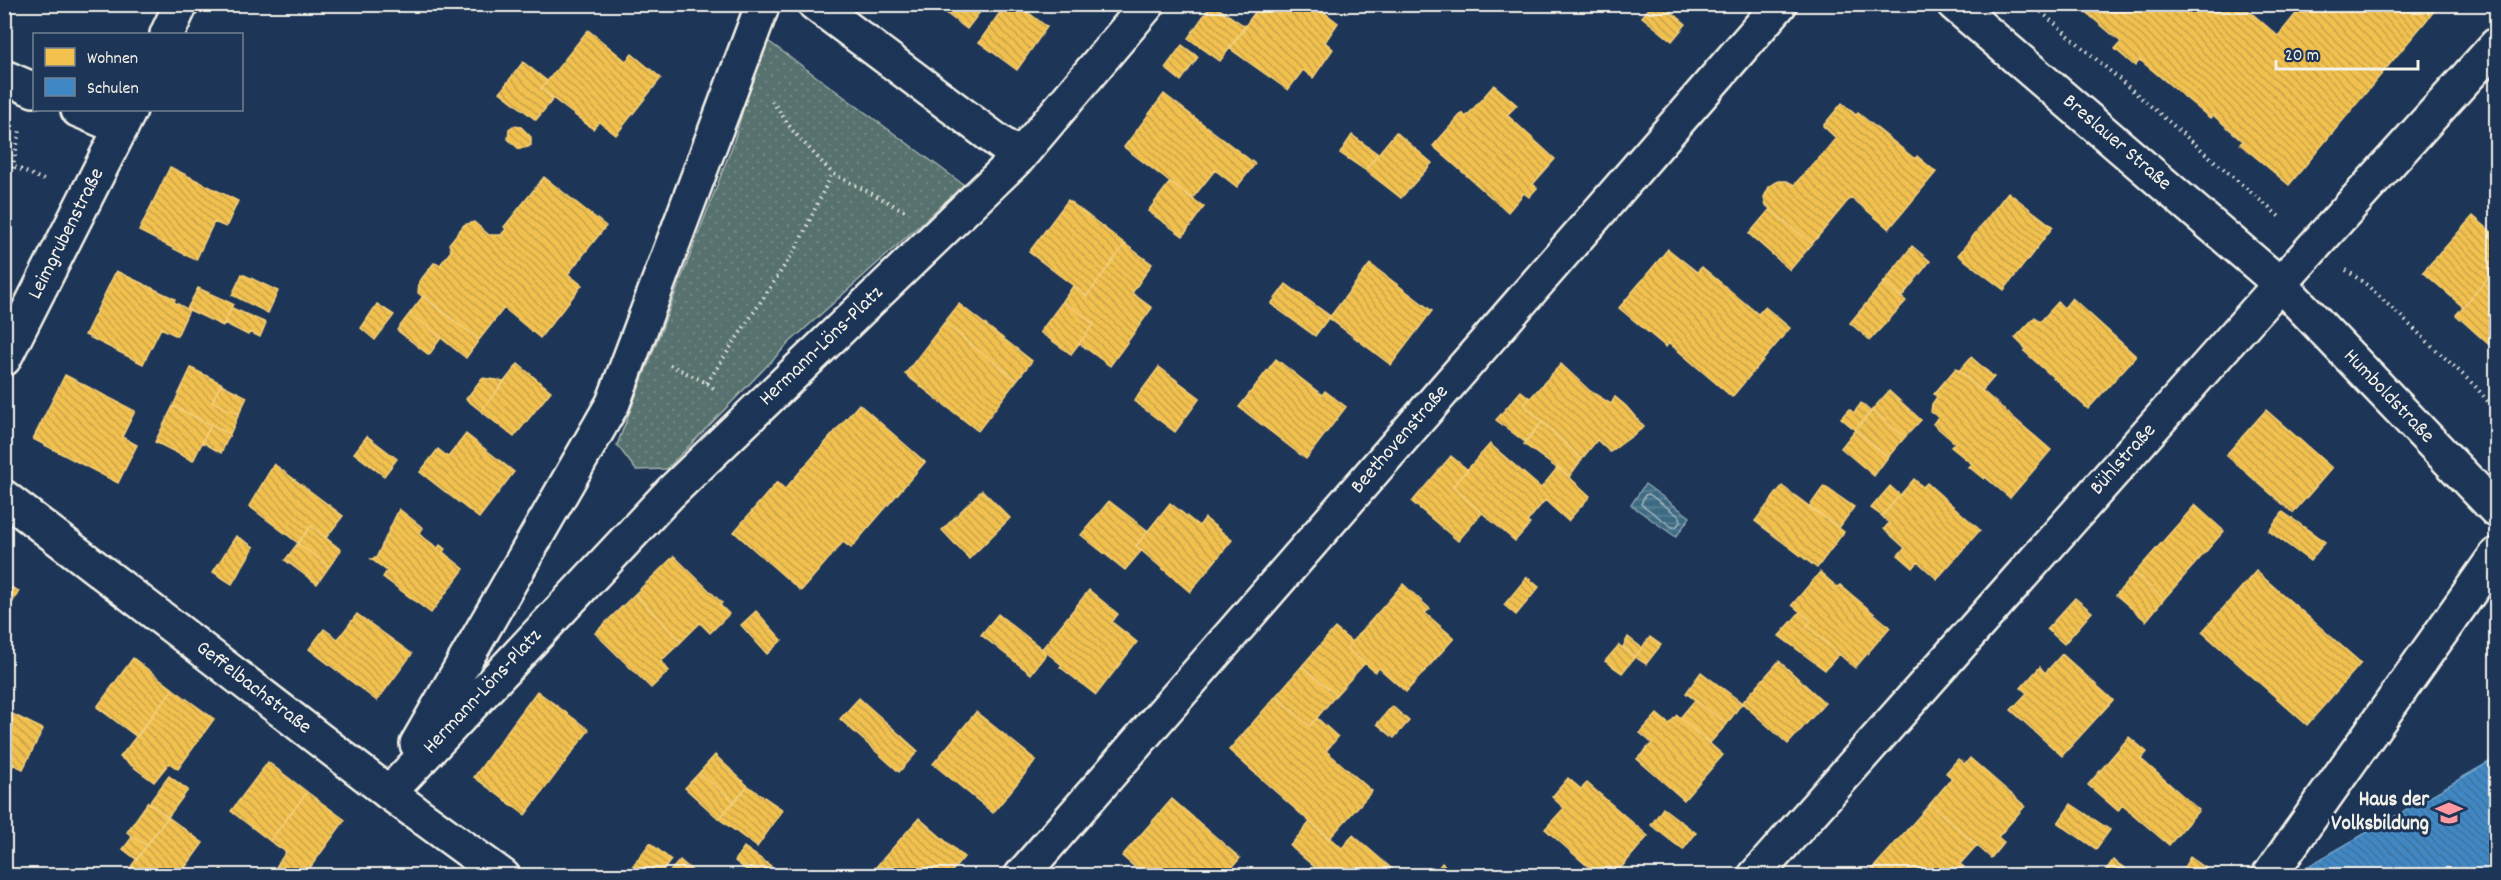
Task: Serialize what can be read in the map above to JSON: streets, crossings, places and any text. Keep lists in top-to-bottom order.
{
  "streets": {
    "street": [
      "Breslauer Straße",
      "Leimgrubenstraße",
      "Hermann-Löns-Platz",
      "Humboldstraße",
      "Beethovenstraße",
      "Bühlstraße",
      "Geffelbachstraße"
    ]
  },
  "crossings": [
    ["Breslauer Straße", "Humboldstraße"],
    ["Breslauer Straße", "Bühlstraße"],
    ["Hermann-Löns-Platz", "Geffelbachstraße"],
    ["Humboldstraße", "Bühlstraße"]
  ],
  "places": {
    "school or university": ["Haus der Volksbildung"]
  },
  "legend": ["Wohnen", "Schulen"],
  "scale_bar": "20 m"
}
